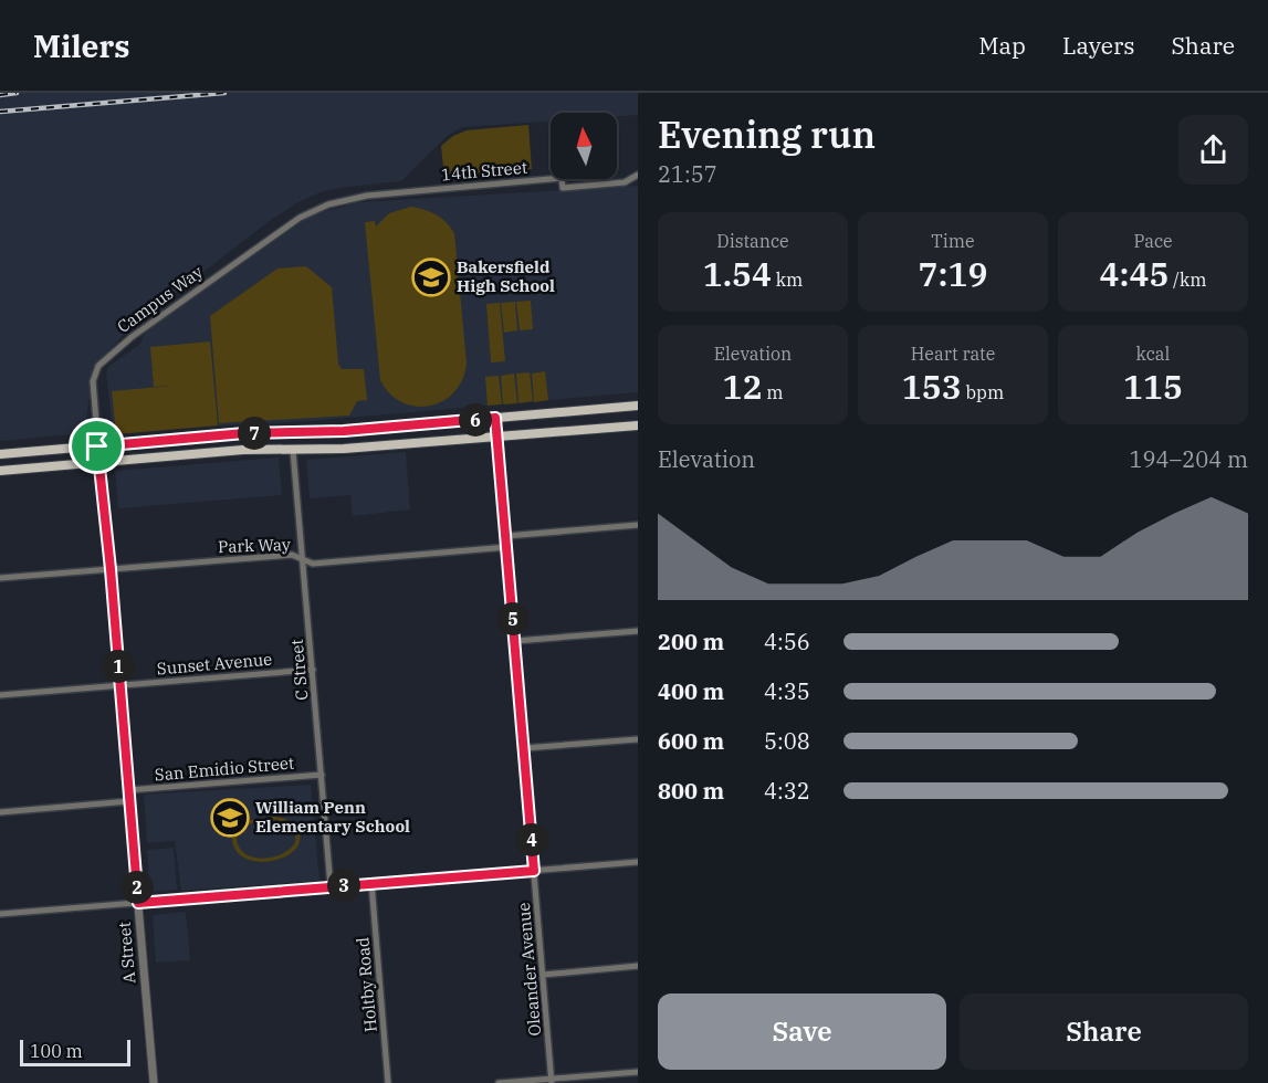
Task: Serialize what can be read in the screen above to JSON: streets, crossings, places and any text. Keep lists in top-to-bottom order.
{
  "streets": {
    "street": [
      "14th Street",
      "Campus Way",
      "Park Way",
      "Sunset Avenue",
      "C Street",
      "San Emidio Street",
      "A Street",
      "Oleander Avenue",
      "Holtby Road"
    ]
  },
  "crossings": [
    ["14th Street", "Campus Way"],
    ["Campus Way", "A Street"],
    ["Park Way", "C Street"],
    ["Park Way", "A Street"],
    ["Park Way", "Oleander Avenue"],
    ["Sunset Avenue", "C Street"],
    ["Sunset Avenue", "A Street"],
    ["C Street", "San Emidio Street"],
    ["San Emidio Street", "A Street"]
  ],
  "places": {
    "school or university": ["Bakersfield High School", "William Penn Elementary School"]
  },
  "scale_bar": "100 m",
  "north": "top",
  "page": {
    "header": "Milers",
    "nav": ["Map", "Layers", "Share"],
    "heading": ["Evening run", "21:57"],
    "stats": [
      ["Distance", "1.54 km"],
      ["Time", "7:19"],
      ["Pace", "4:45 /km"],
      ["Elevation", "12 m"],
      ["Heart rate", "153 bpm"],
      ["kcal", "115"]
    ],
    "pins": [
      "6",
      "7",
      "5",
      "1",
      "4",
      "3",
      "2"
    ],
    "chart": ["Elevation", "194–204 m"],
    "list": [
      {
        "name": "200 m",
        "note": "4:56"
      },
      {
        "name": "400 m",
        "note": "4:35"
      },
      {
        "name": "600 m",
        "note": "5:08"
      },
      {
        "name": "800 m",
        "note": "4:32"
      }
    ],
    "buttons": ["Save", "Share"],
    "scale": "100 m"
  }
}
